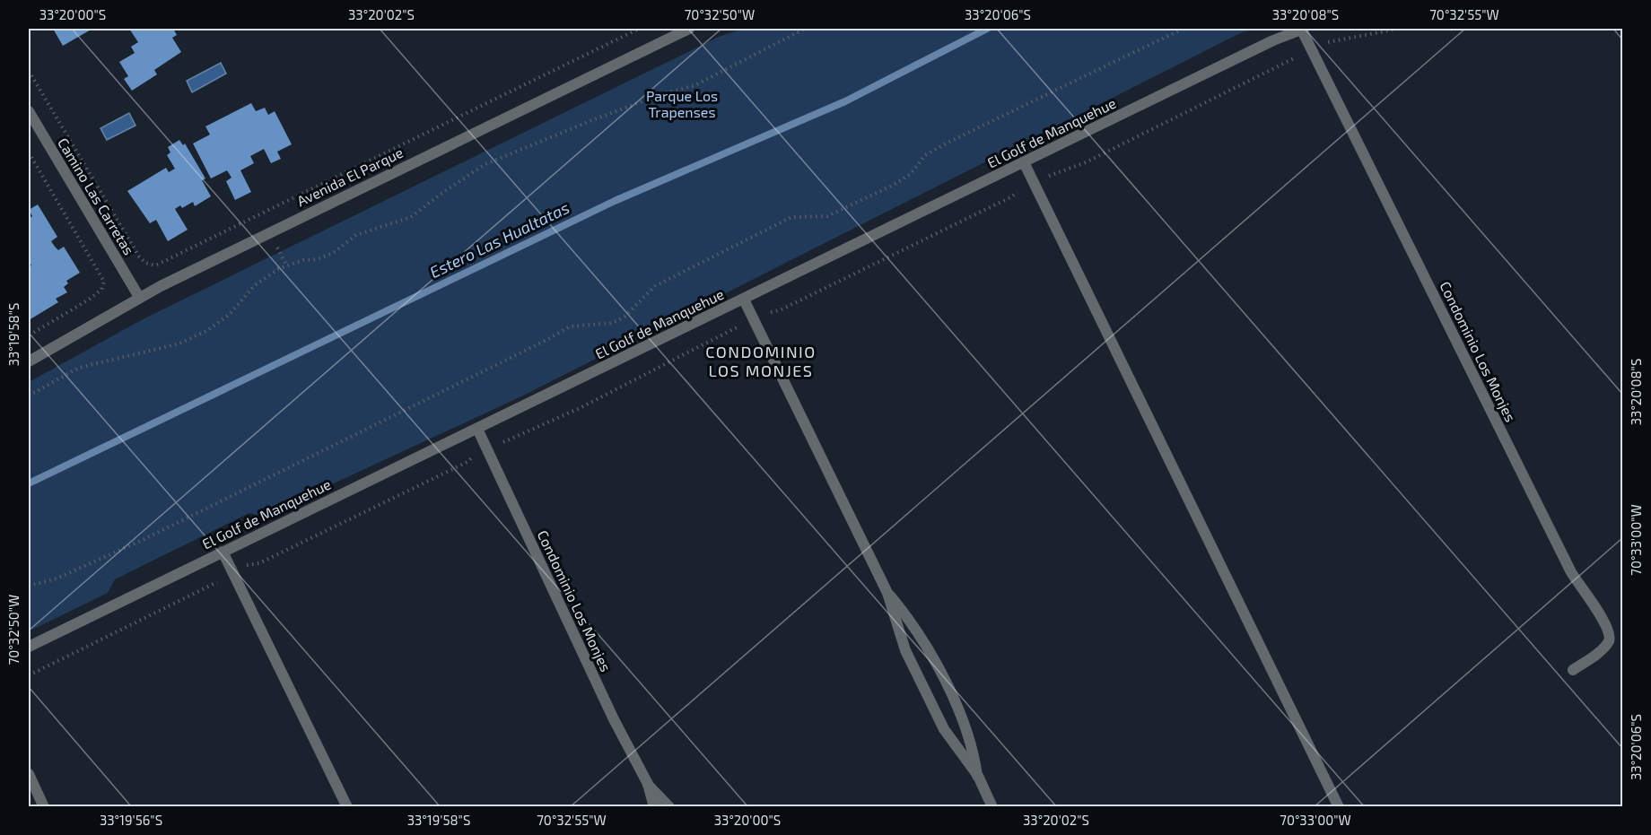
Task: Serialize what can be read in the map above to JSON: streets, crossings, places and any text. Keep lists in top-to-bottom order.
{
  "streets": {
    "street": [
      "El Golf de Manquehue",
      "Avenida El Parque",
      "Camino Las Carretas",
      "Condominio Los Monjes"
    ]
  },
  "crossings": [
    ["El Golf de Manquehue", "Condominio Los Monjes"],
    ["Avenida El Parque", "Camino Las Carretas"]
  ],
  "districts": ["CONDOMINIO LOS MONJES"],
  "water": ["Estero Las Hualtatas"],
  "parks": ["Parque Los Trapenses"],
  "coordinates": [
    "33°20'00\"S",
    "33°20'02\"S",
    "70°32'50\"W",
    "33°20'06\"S",
    "33°20'08\"S",
    "70°32'55\"W",
    "33°19'58\"S",
    "70°33'00\"W",
    "33°19'56\"S"
  ]
}
